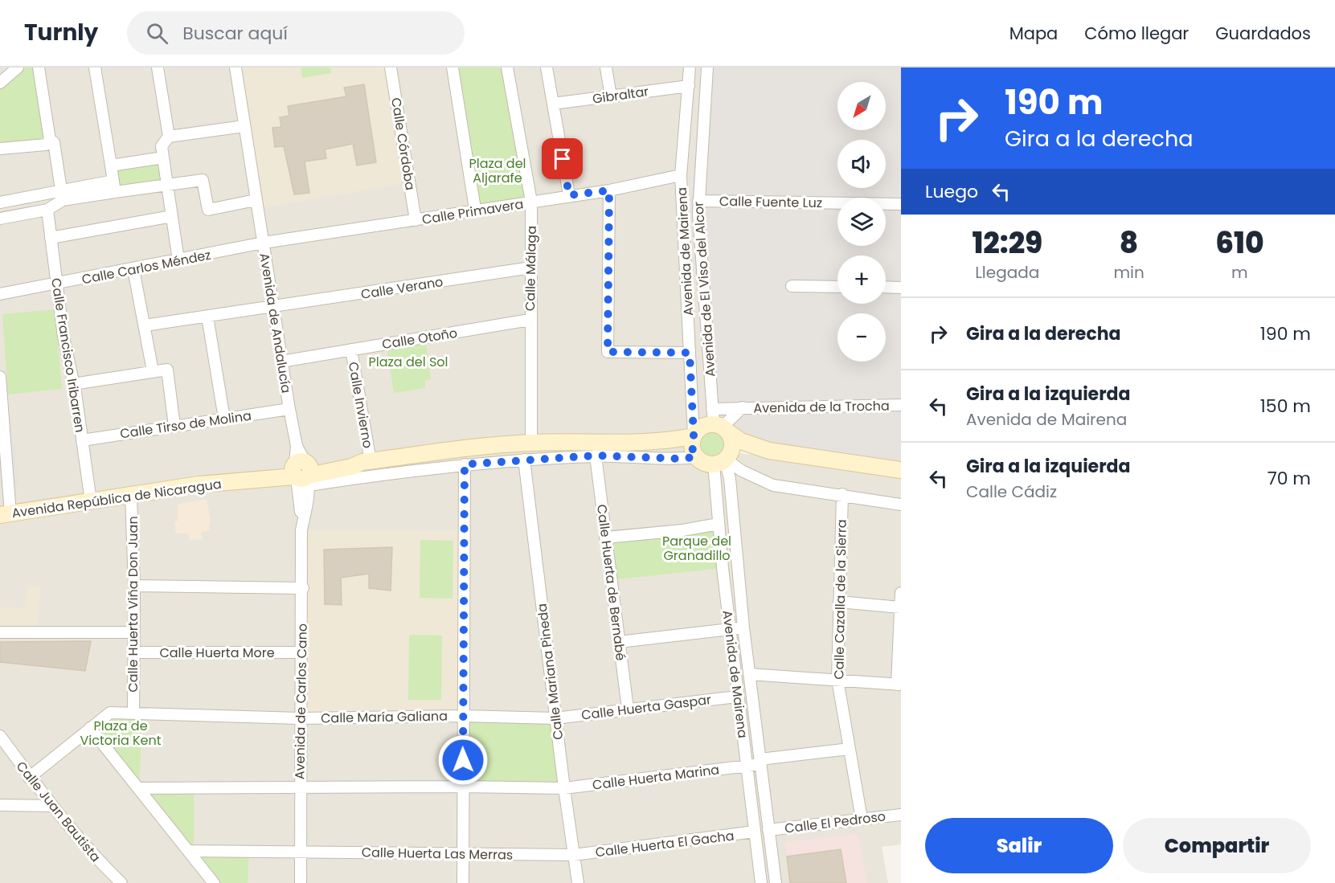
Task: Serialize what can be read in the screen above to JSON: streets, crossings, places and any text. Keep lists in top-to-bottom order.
{
  "streets": {
    "street": [
      "Gibraltar",
      "Calle Córdoba",
      "Calle Fuente Luz",
      "Calle Primavera",
      "Avenida de Mairena",
      "Calle Carlos Méndez",
      "Calle Málaga",
      "Calle Verano",
      "Avenida de El Viso del Alcor",
      "Avenida de Andalucía",
      "Calle Otoño",
      "Calle Francisco Iribarren",
      "Calle Invierno",
      "Avenida de la Trocha",
      "Calle Tirso de Molina",
      "Avenida República de Nicaragua",
      "Calle Huerta de Bernabé",
      "Calle Cazalla de la Sierra",
      "Calle Huerta Viña Don Juan",
      "Calle Huerta More",
      "Calle Mariana Pineda",
      "Avenida de Carlos Cano",
      "Calle Huerta Gaspar",
      "Calle María Galiana",
      "Calle Huerta Marina",
      "Calle Juan Bautista",
      "Calle El Pedroso",
      "Calle Huerta El Gacha",
      "Calle Huerta Las Merras"
    ]
  },
  "crossings": [
    ["Gibraltar", "Avenida de Mairena"],
    ["Calle Córdoba", "Calle Primavera"],
    ["Calle Fuente Luz", "Avenida de El Viso del Alcor"],
    ["Calle Primavera", "Avenida de Mairena"],
    ["Calle Primavera", "Calle Carlos Méndez"],
    ["Calle Primavera", "Calle Málaga"],
    ["Calle Primavera", "Avenida de Andalucía"],
    ["Avenida de Mairena", "Avenida de El Viso del Alcor"],
    ["Avenida de Mairena", "Avenida de la Trocha"],
    ["Avenida de Mairena", "Avenida República de Nicaragua"],
    ["Avenida de Mairena", "Calle Huerta Gaspar"],
    ["Avenida de Mairena", "Calle Huerta Marina"],
    ["Avenida de Mairena", "Calle Huerta El Gacha"],
    ["Calle Carlos Méndez", "Avenida de Andalucía"],
    ["Calle Carlos Méndez", "Calle Francisco Iribarren"],
    ["Calle Málaga", "Calle Verano"],
    ["Calle Málaga", "Calle Otoño"],
    ["Calle Málaga", "Avenida República de Nicaragua"],
    ["Calle Verano", "Avenida de Andalucía"],
    ["Avenida de El Viso del Alcor", "Avenida de la Trocha"],
    ["Avenida de El Viso del Alcor", "Avenida República de Nicaragua"],
    ["Avenida de Andalucía", "Calle Otoño"],
    ["Avenida de Andalucía", "Calle Tirso de Molina"],
    ["Avenida de Andalucía", "Avenida República de Nicaragua"],
    ["Avenida de Andalucía", "Avenida de Carlos Cano"],
    ["Calle Otoño", "Calle Invierno"],
    ["Calle Francisco Iribarren", "Calle Tirso de Molina"],
    ["Calle Francisco Iribarren", "Avenida República de Nicaragua"],
    ["Calle Invierno", "Avenida República de Nicaragua"],
    ["Avenida de la Trocha", "Avenida República de Nicaragua"],
    ["Avenida República de Nicaragua", "Calle Huerta de Bernabé"],
    ["Avenida República de Nicaragua", "Calle Huerta Viña Don Juan"],
    ["Avenida República de Nicaragua", "Calle Mariana Pineda"],
    ["Avenida República de Nicaragua", "Avenida de Carlos Cano"],
    ["Calle Huerta de Bernabé", "Calle Huerta Gaspar"],
    ["Calle Cazalla de la Sierra", "Calle El Pedroso"],
    ["Calle Huerta Viña Don Juan", "Calle Huerta More"],
    ["Calle Huerta Viña Don Juan", "Calle María Galiana"],
    ["Calle Huerta More", "Avenida de Carlos Cano"],
    ["Calle Mariana Pineda", "Calle Huerta Gaspar"],
    ["Calle Mariana Pineda", "Calle María Galiana"],
    ["Calle Mariana Pineda", "Calle Huerta Marina"],
    ["Calle Mariana Pineda", "Calle Huerta El Gacha"],
    ["Calle Mariana Pineda", "Calle Huerta Las Merras"],
    ["Avenida de Carlos Cano", "Calle María Galiana"],
    ["Avenida de Carlos Cano", "Calle Huerta Marina"],
    ["Avenida de Carlos Cano", "Calle Huerta Las Merras"],
    ["Calle Huerta Gaspar", "Calle María Galiana"],
    ["Calle María Galiana", "Calle Juan Bautista"],
    ["Calle Huerta El Gacha", "Calle Huerta Las Merras"]
  ],
  "parks": [
    "Plaza del Aljarafe",
    "Plaza del Sol",
    "Parque del Granadillo",
    "Plaza de Victoria Kent"
  ],
  "north": "bottom left",
  "page": {
    "header": "Turnly",
    "search": "Buscar aquí",
    "nav": ["Mapa", "Cómo llegar", "Guardados"],
    "turn": ["190 m", "Gira a la derecha"],
    "map_buttons": ["+", "−"],
    "then": "Luego",
    "eta": [
      "12:29",
      "Llegada",
      "8",
      "min",
      "610",
      "m"
    ],
    "list": [
      {
        "name": "Gira a la derecha",
        "value": "190 m"
      },
      {
        "name": "Gira a la izquierda",
        "note": "Avenida de Mairena",
        "value": "150 m"
      },
      {
        "name": "Gira a la izquierda",
        "note": "Calle Cádiz",
        "value": "70 m"
      }
    ],
    "buttons": ["Salir", "Compartir"]
  }
}
